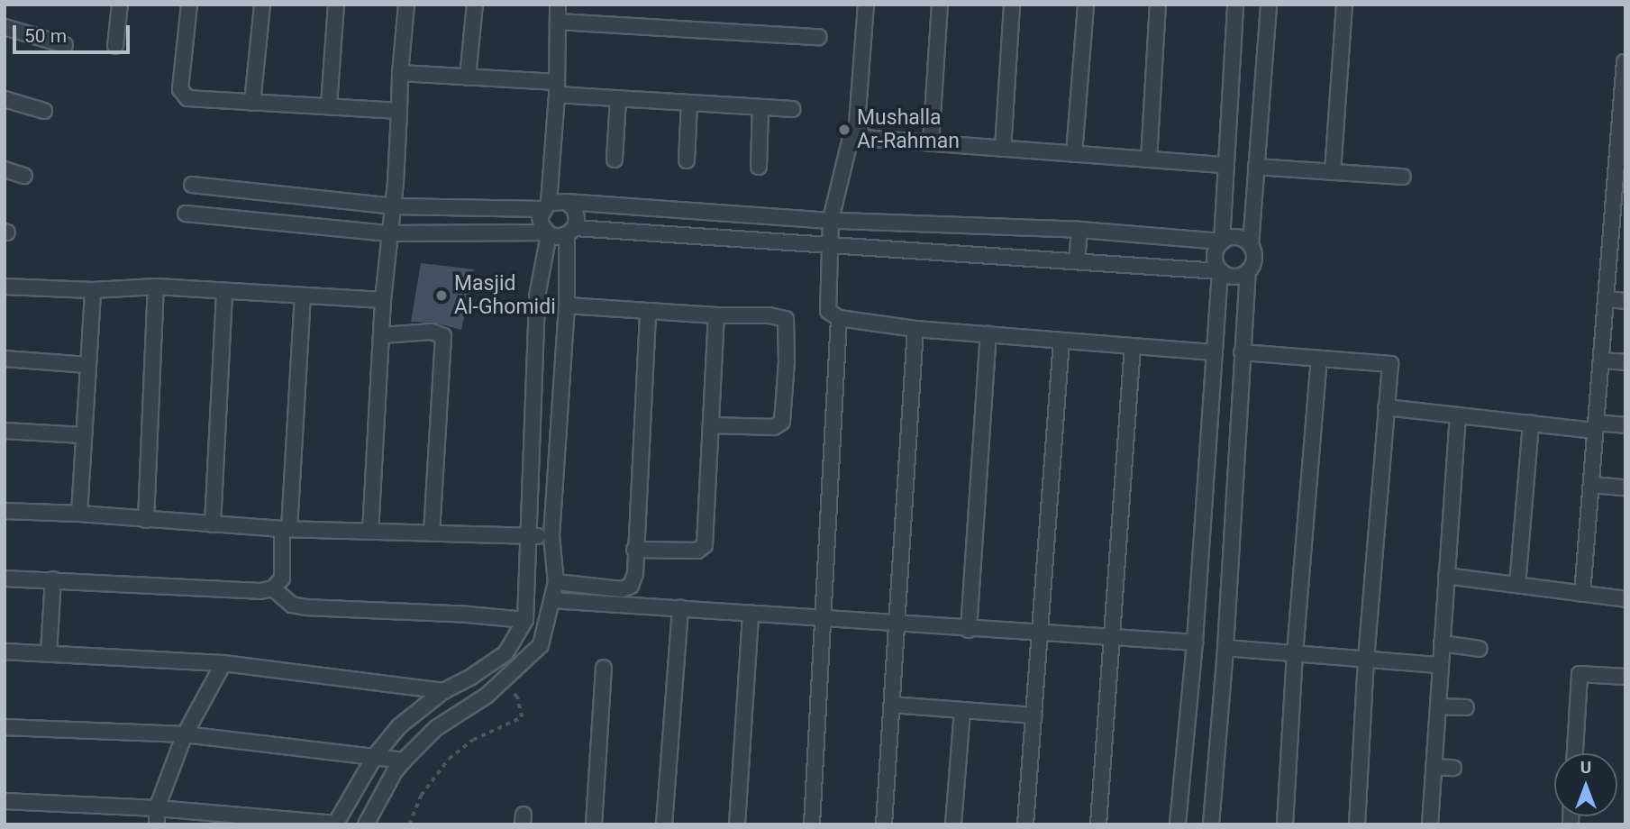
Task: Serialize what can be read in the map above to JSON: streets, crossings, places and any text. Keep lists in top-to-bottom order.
{
  "places": ["Mushalla Ar-Rahman", "Masjid Al-Ghomidi"],
  "scale_bar": "50 m",
  "north": "top"
}
